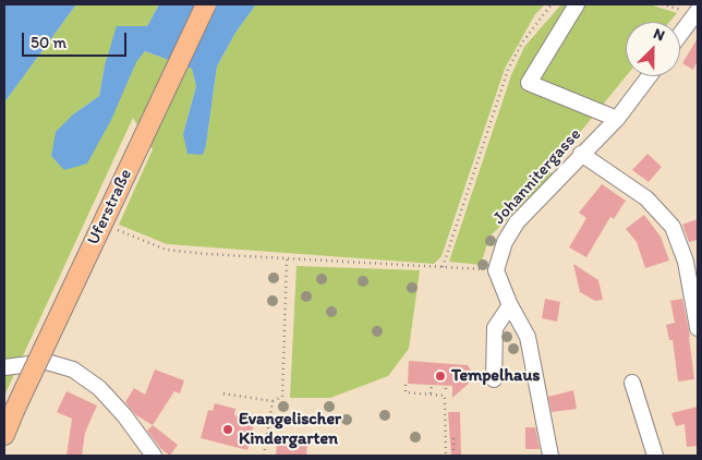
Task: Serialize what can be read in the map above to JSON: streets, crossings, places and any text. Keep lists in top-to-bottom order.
{
  "streets": {
    "main road": ["Uferstraße"],
    "street": ["Johannitergasse"]
  },
  "places": ["Tempelhaus", "Evangelischer Kindergarten"],
  "scale_bar": "50 m",
  "north": "top right"
}
